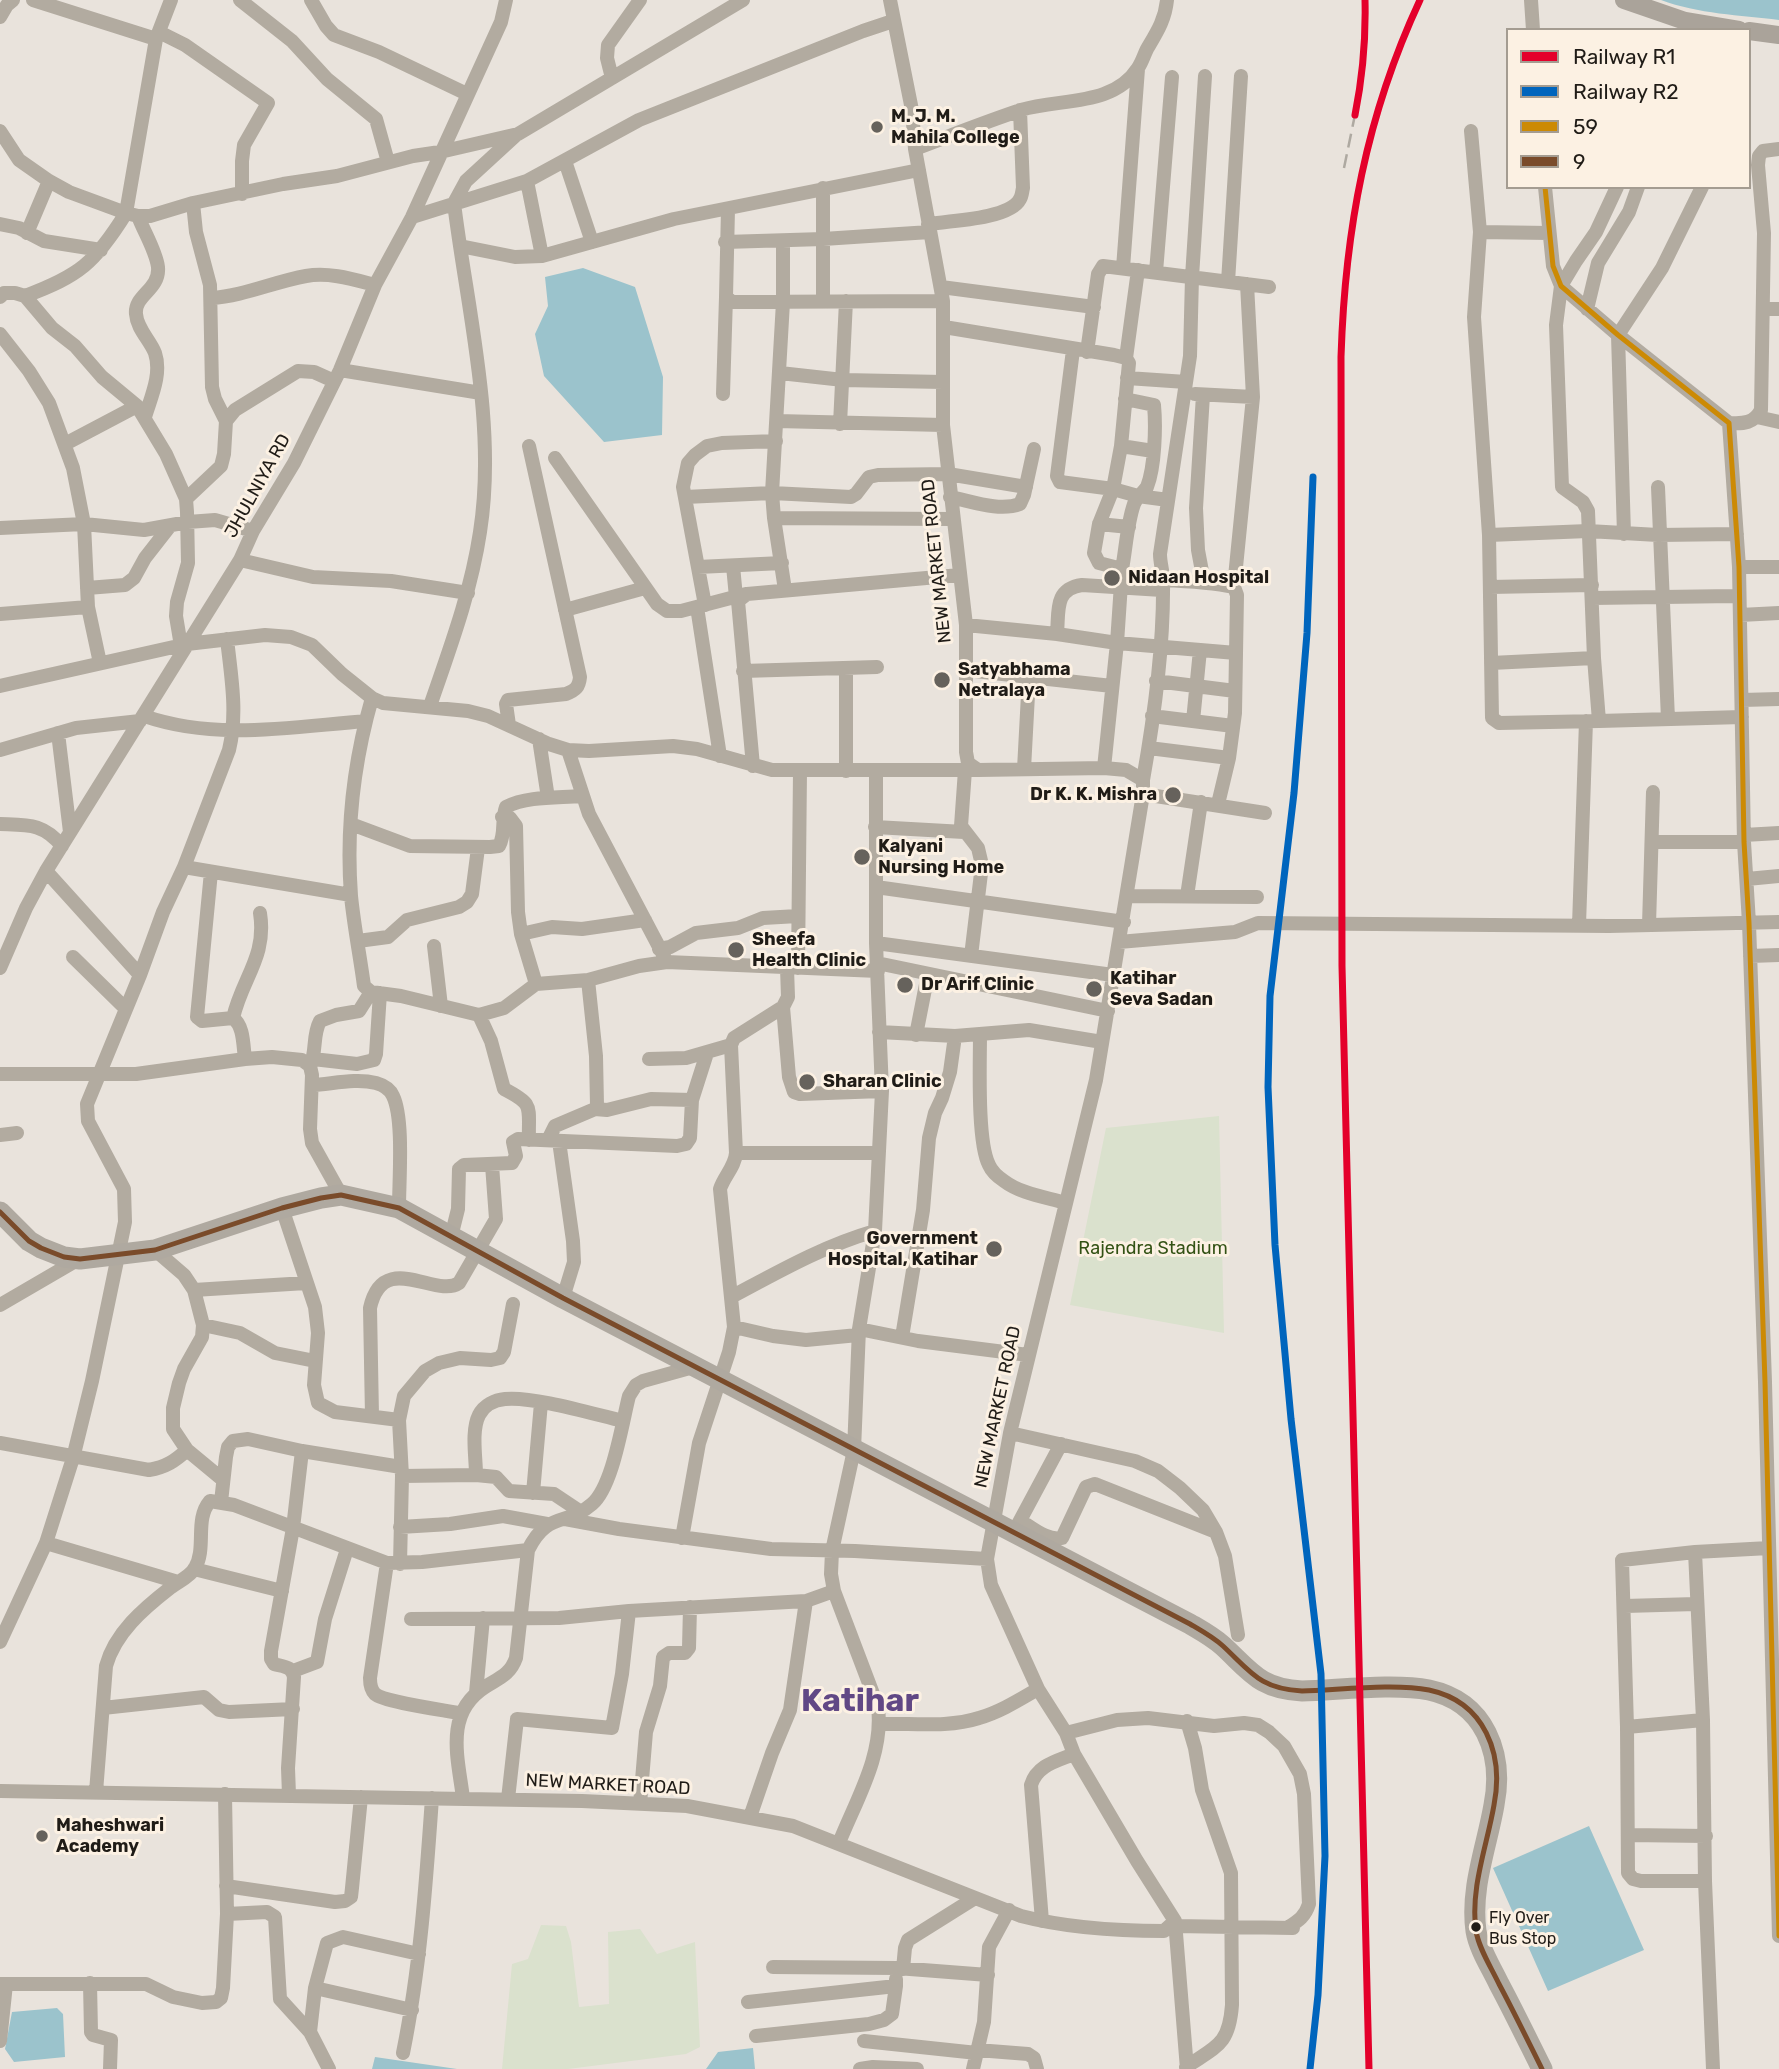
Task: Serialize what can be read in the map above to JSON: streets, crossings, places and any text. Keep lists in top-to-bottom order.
{
  "streets": {
    "street": ["JHULNIYA RD", "NEW MARKET ROAD"]
  },
  "districts": ["Katihar"],
  "parks": ["Rajendra Stadium"],
  "places": [
    "M. J. M. Mahila College",
    "Nidaan Hospital",
    "Satyabhama Netralaya",
    "Dr K. K. Mishra",
    "Kalyani Nursing Home",
    "Sheefa Health Clinic",
    "Dr Arif Clinic",
    "Katihar Seva Sadan",
    "Sharan Clinic",
    "Government Hospital, Katihar",
    "Maheshwari Academy",
    "Fly Over Bus Stop"
  ],
  "lines": [
    "rail line R1",
    "transit line 59",
    "rail line R2",
    "transit line 9"
  ],
  "legend": [
    "Railway R1",
    "Railway R2",
    "59",
    "9"
  ]
}
